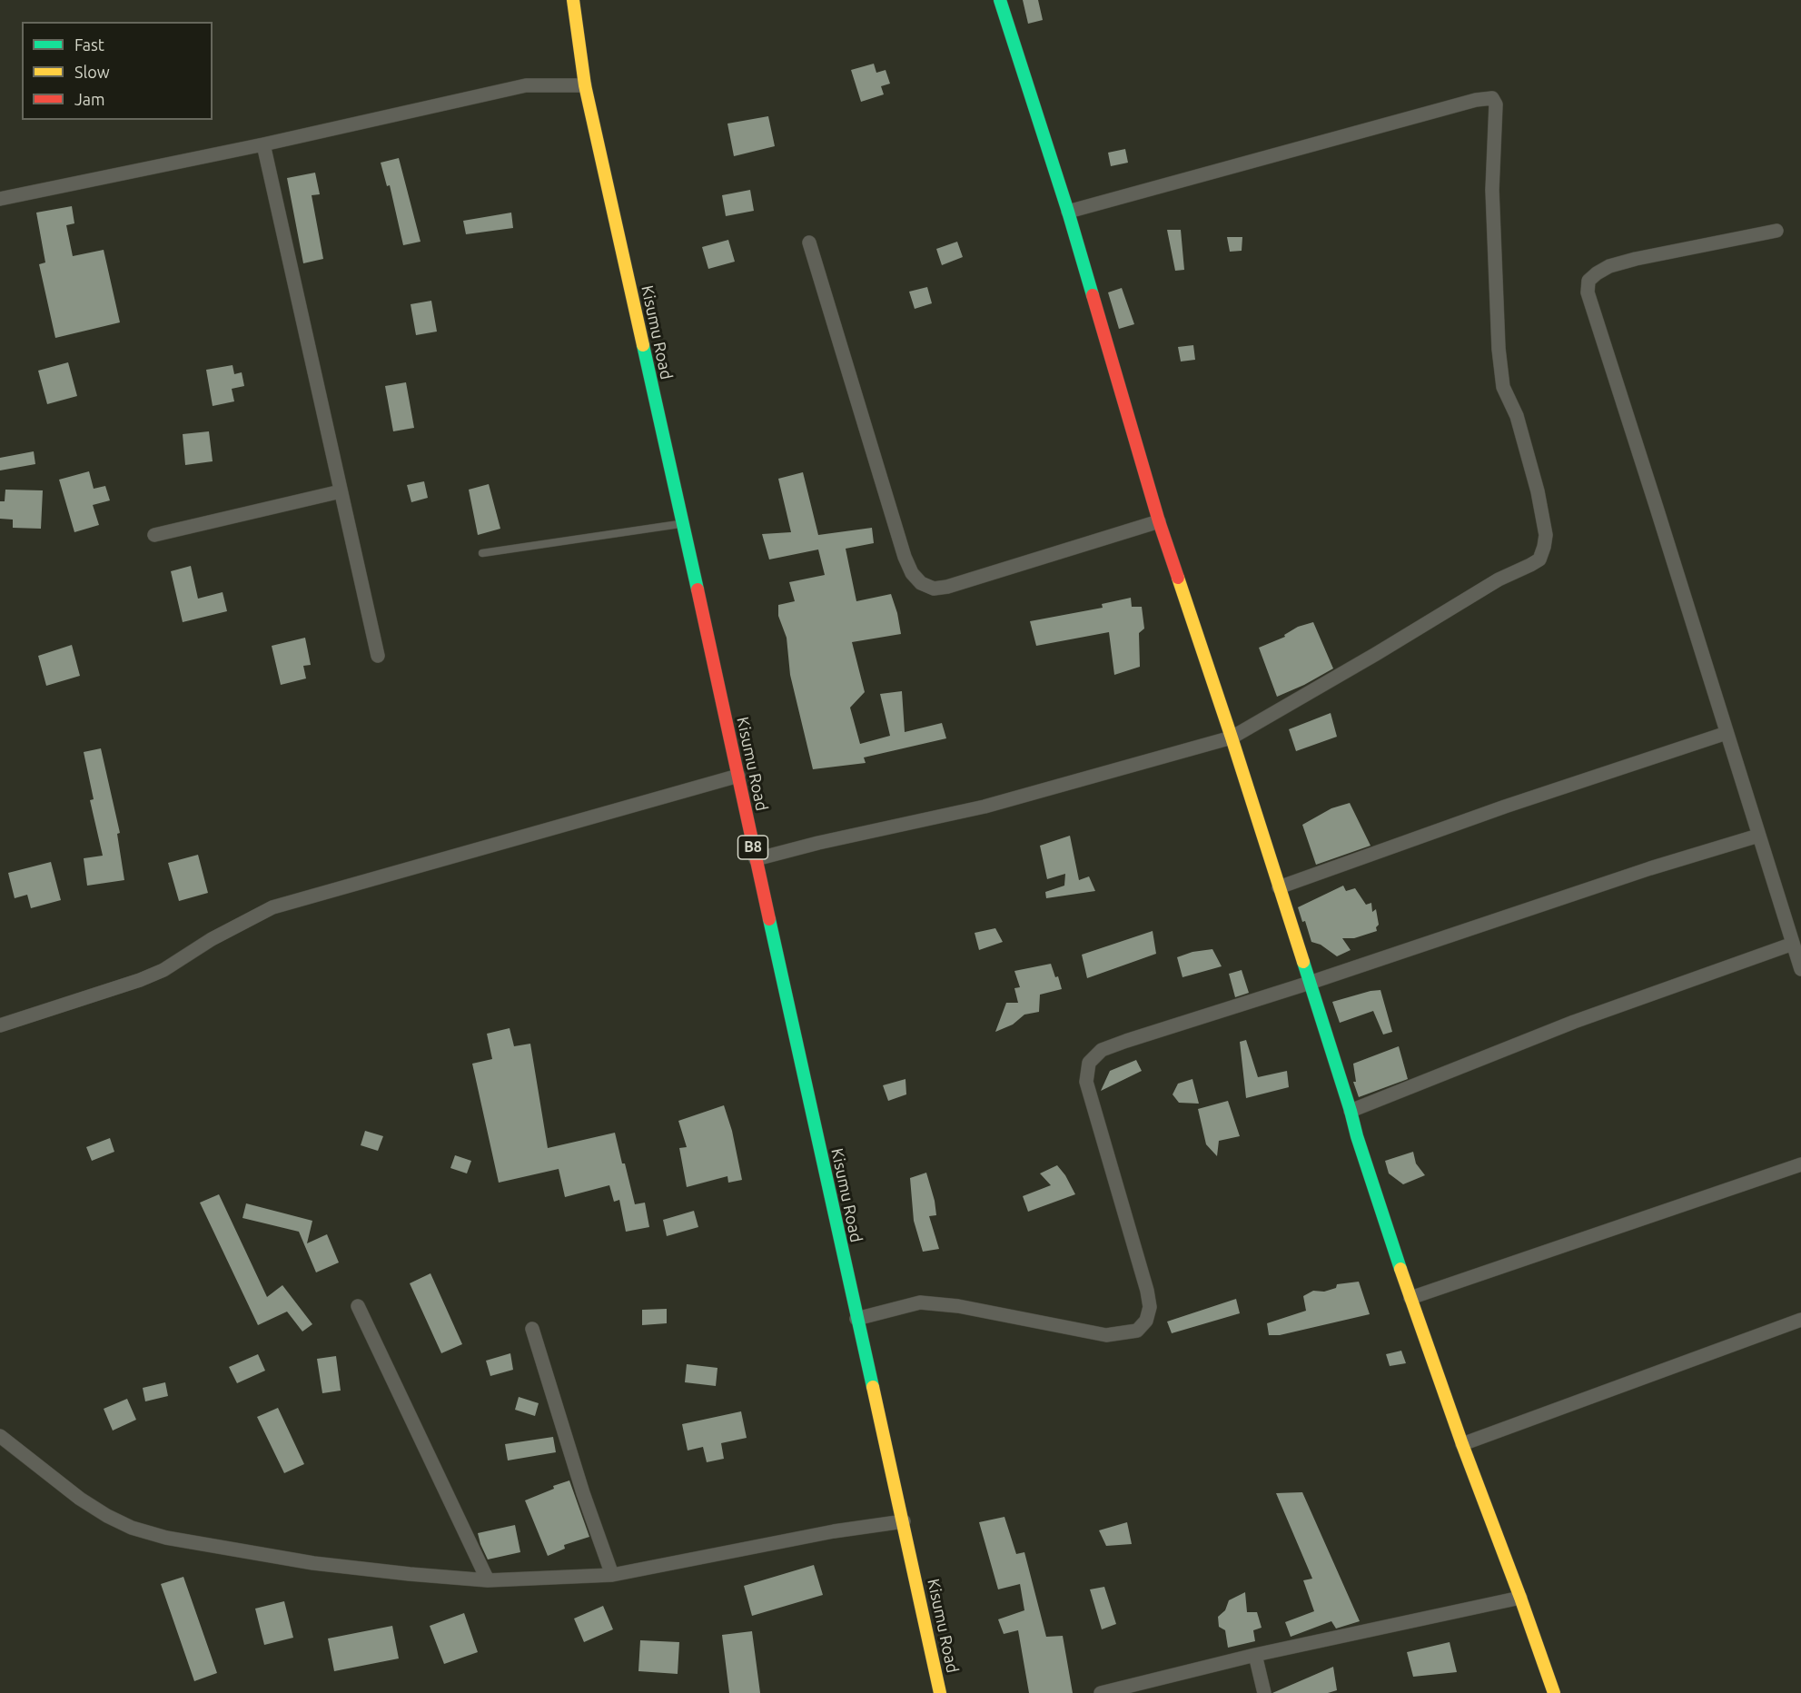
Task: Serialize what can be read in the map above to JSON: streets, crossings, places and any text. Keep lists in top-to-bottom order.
{
  "streets": {
    "main road": ["Kisumu Road", "B8"]
  },
  "legend": ["Fast", "Slow", "Jam"]
}
